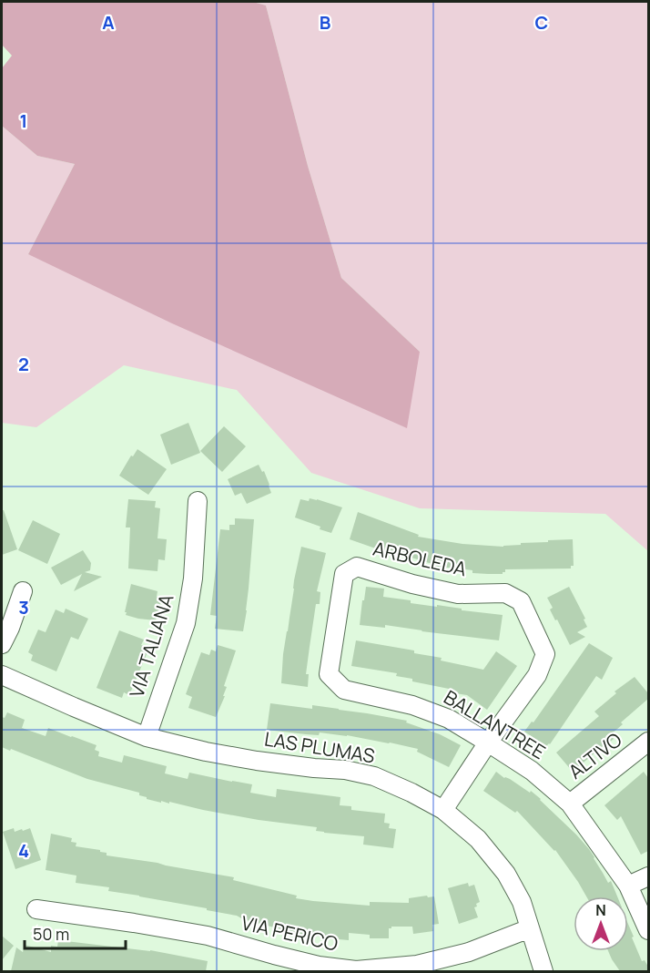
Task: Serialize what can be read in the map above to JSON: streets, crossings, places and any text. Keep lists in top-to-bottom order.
{
  "streets": {
    "street": [
      "ARBOLEDA",
      "VIA TALIANA",
      "BALLANTREE",
      "LAS PLUMAS",
      "ALTIVO",
      "VIA PERICO"
    ]
  },
  "crossings": [
    ["ARBOLEDA", "BALLANTREE"],
    ["ARBOLEDA", "LAS PLUMAS"],
    ["VIA TALIANA", "LAS PLUMAS"],
    ["BALLANTREE", "ALTIVO"],
    ["LAS PLUMAS", "VIA PERICO"]
  ],
  "scale_bar": "50 m",
  "north": "top",
  "grid": {
    "columns": ["A", "B", "C"],
    "rows": [
      "1",
      "2",
      "3",
      "4"
    ]
  }
}
